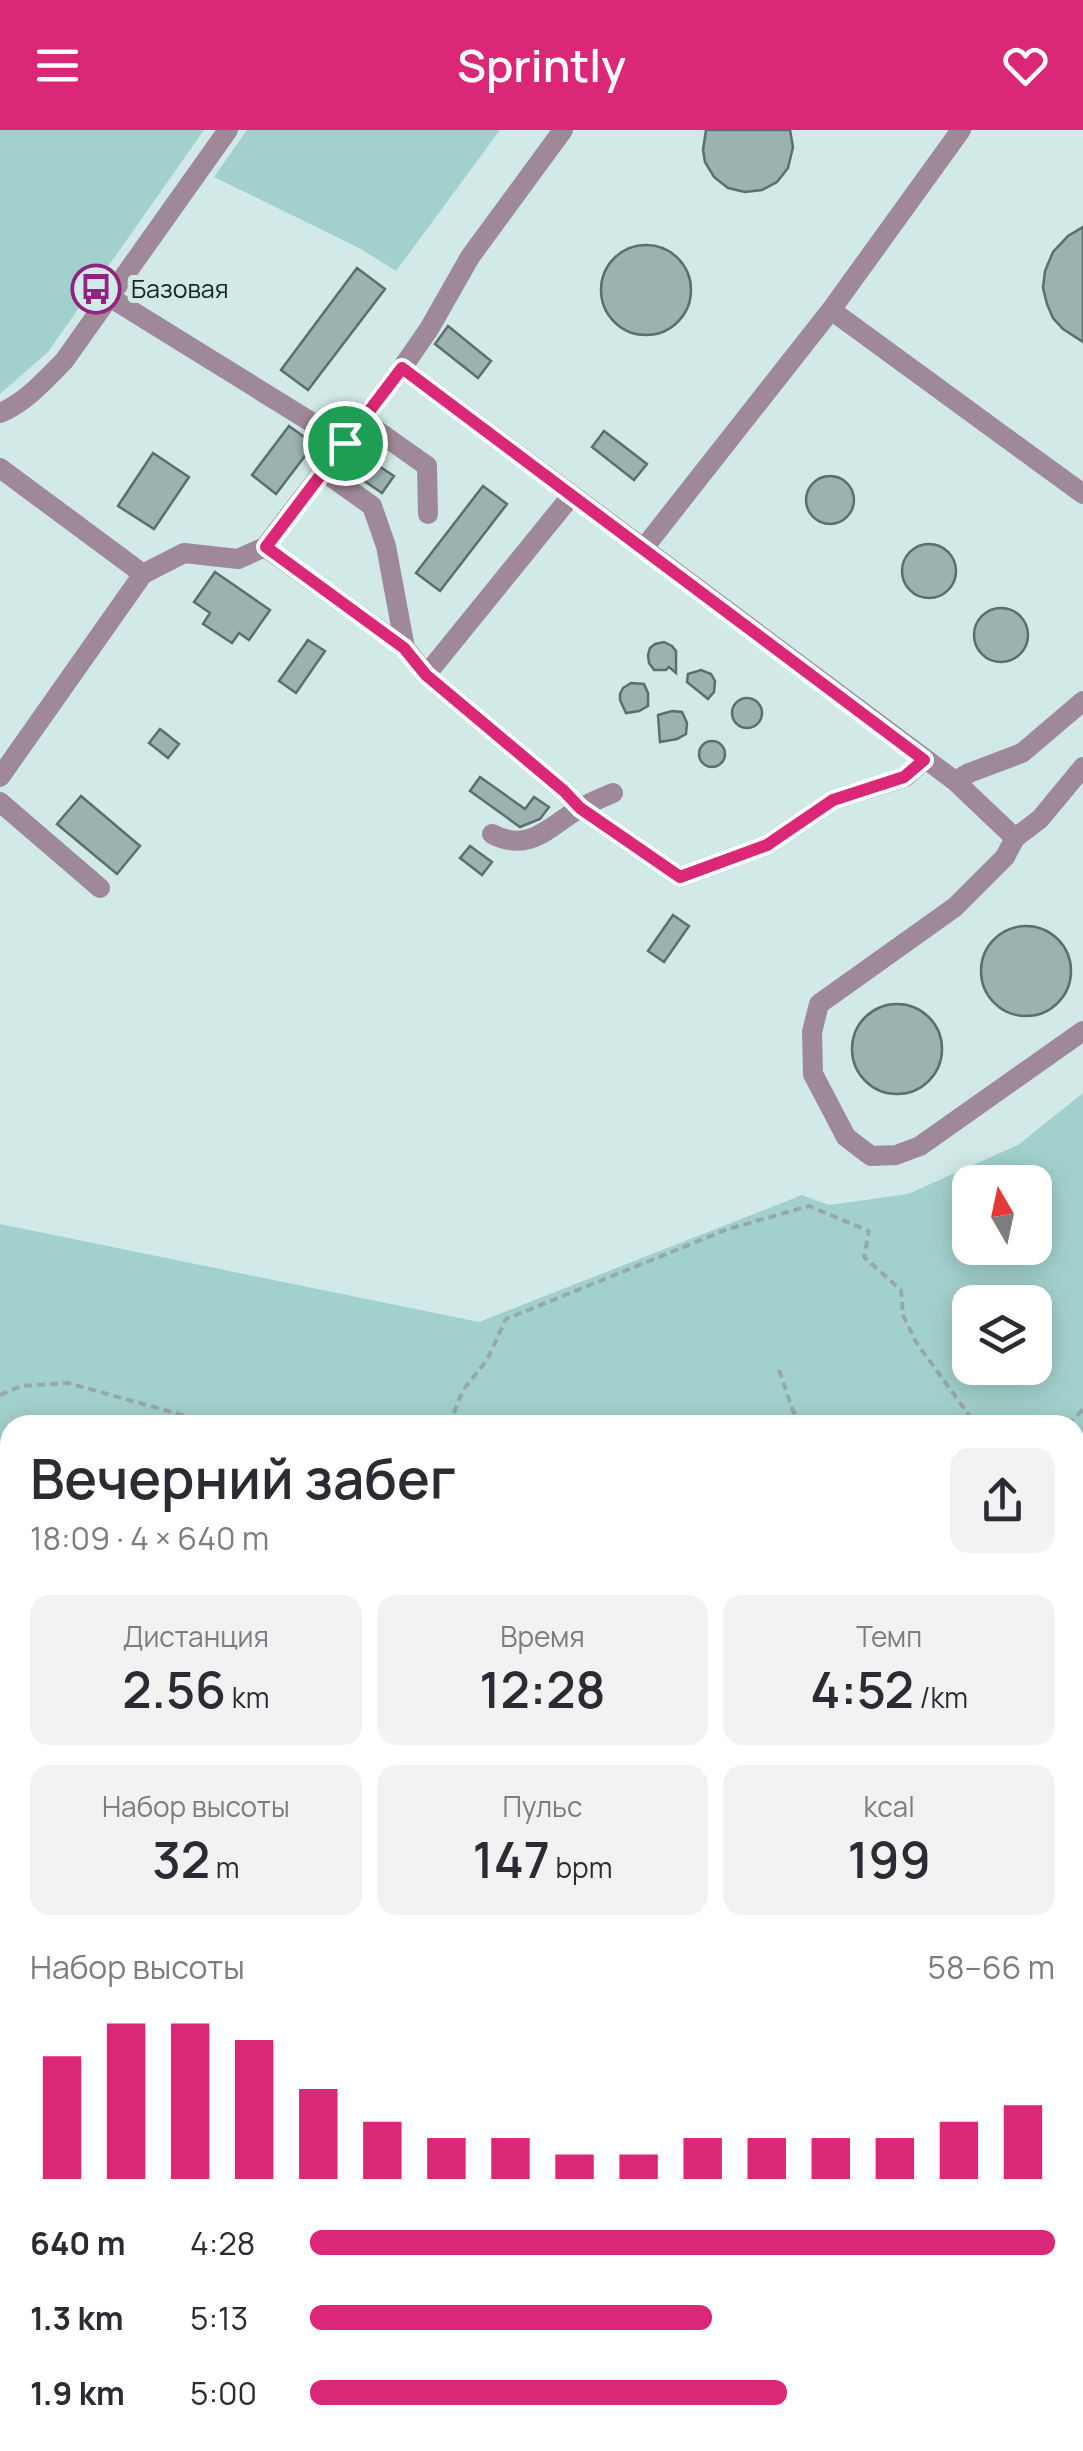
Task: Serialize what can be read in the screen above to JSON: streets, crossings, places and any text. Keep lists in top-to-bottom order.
{
  "places": {
    "bus stop": ["Базовая"]
  },
  "north": "top",
  "page": {
    "header": "Sprintly",
    "heading": ["Вечерний забег", "18:09 · 4 × 640 m"],
    "stats": [
      ["Дистанция", "2.56 km"],
      ["Время", "12:28"],
      ["Темп", "4:52 /km"],
      ["Набор высоты", "32 m"],
      ["Пульс", "147 bpm"],
      ["kcal", "199"]
    ],
    "chart": ["Набор высоты", "58–66 m"],
    "list": [
      {
        "name": "640 m",
        "note": "4:28"
      },
      {
        "name": "1.3 km",
        "note": "5:13"
      },
      {
        "name": "1.9 km",
        "note": "5:00"
      }
    ]
  }
}
